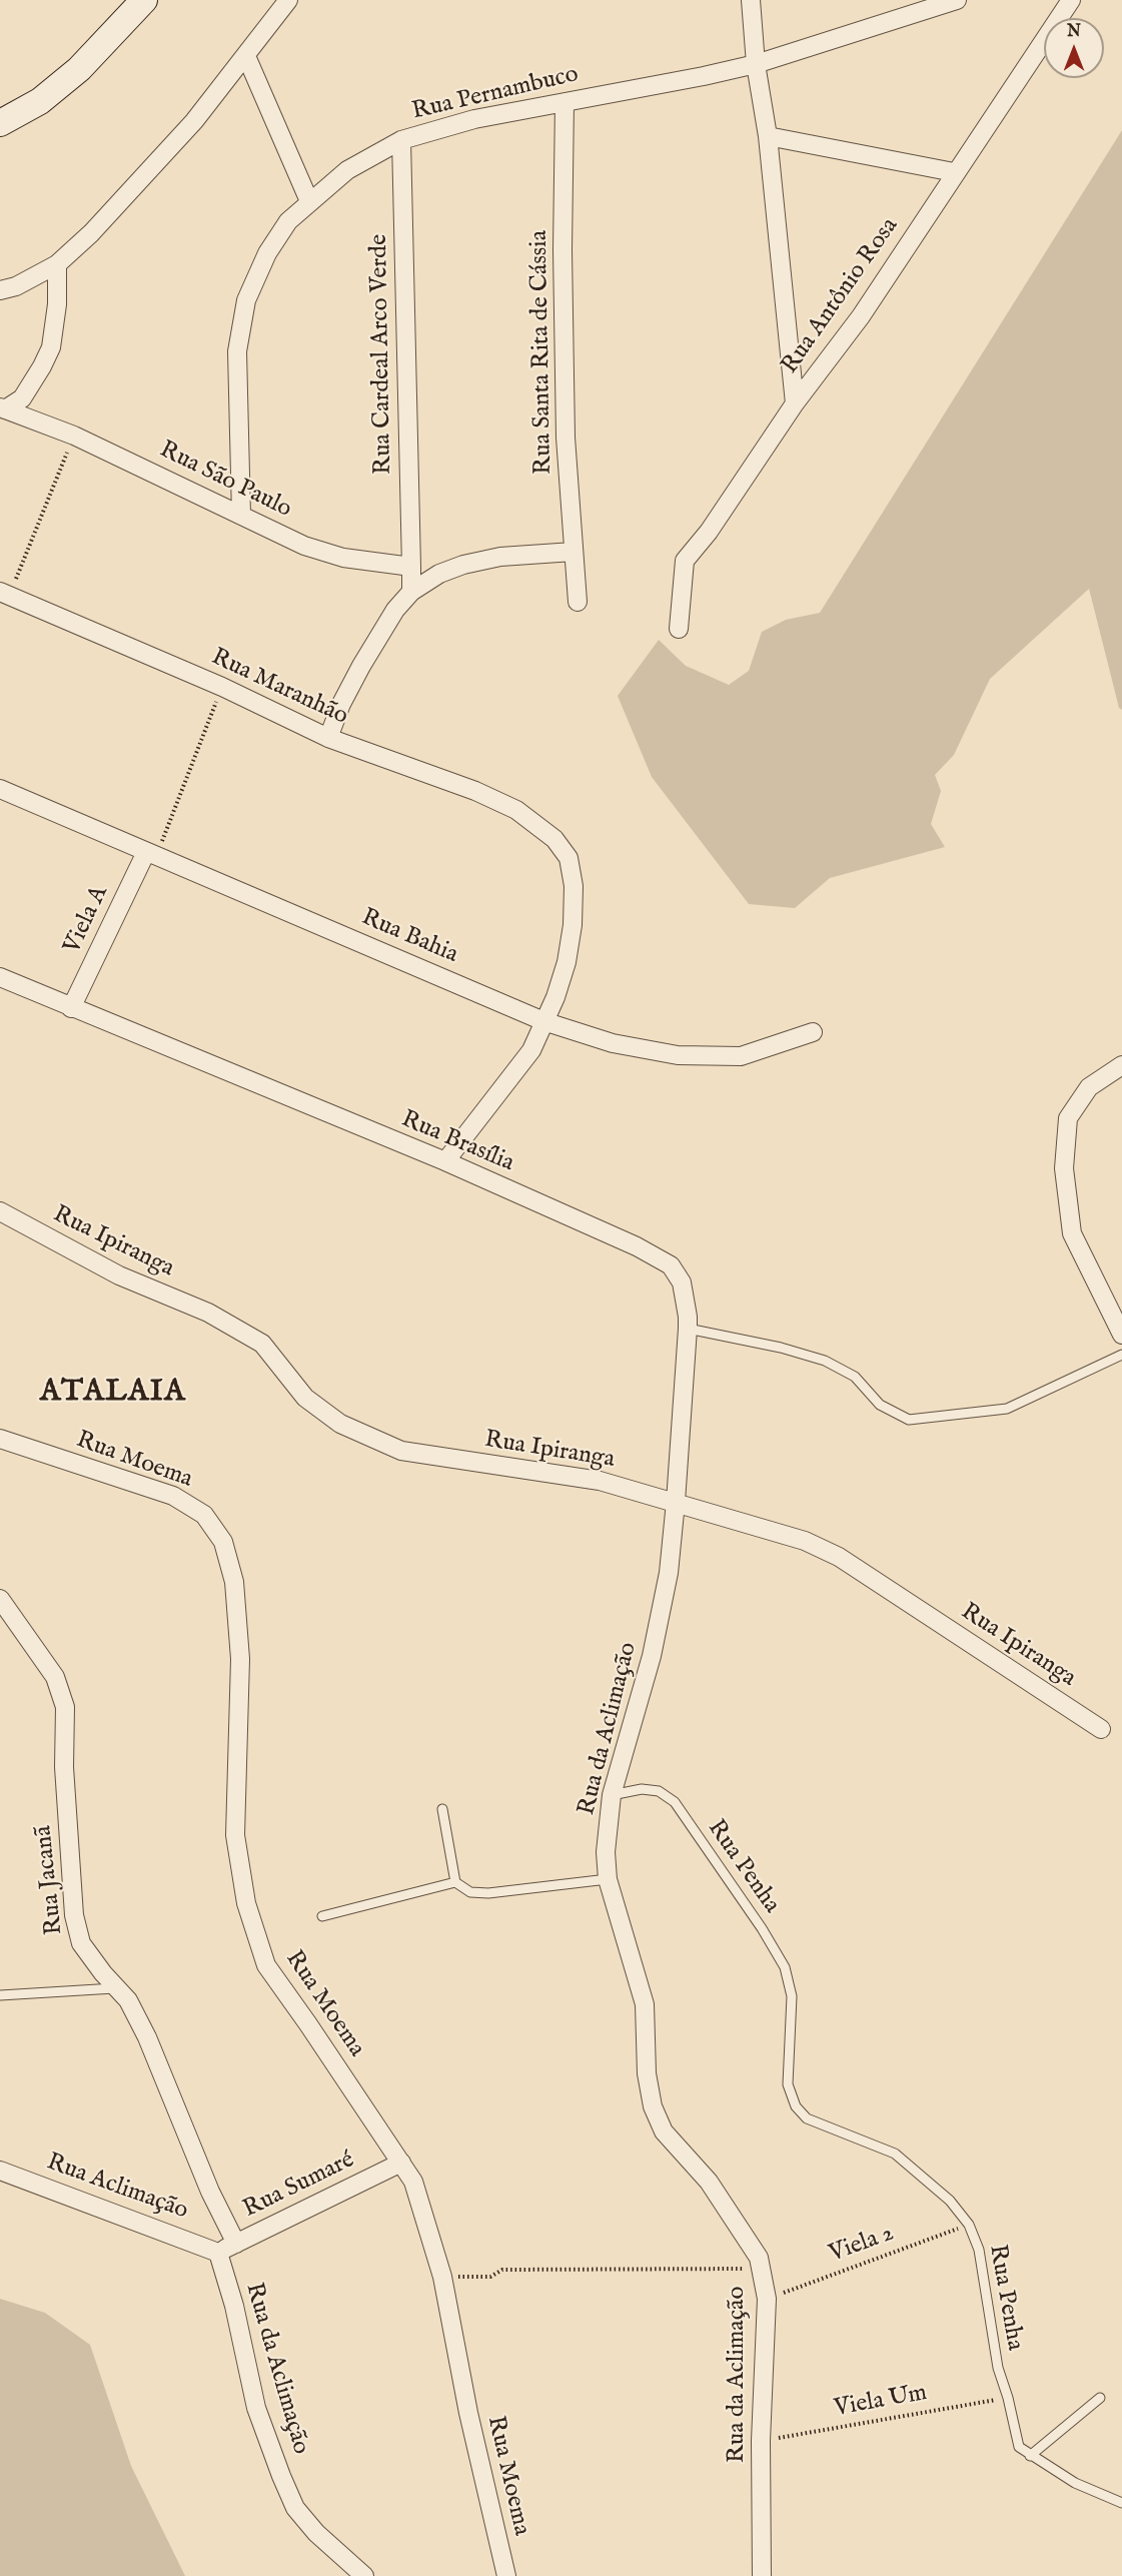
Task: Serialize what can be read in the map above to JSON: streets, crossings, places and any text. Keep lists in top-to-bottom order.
{
  "streets": {
    "street": [
      "Rua Pernambuco",
      "Rua Antônio Rosa",
      "Rua Santa Rita de Cássia",
      "Rua Cardeal Arco Verde",
      "Rua São Paulo",
      "Rua Maranhão",
      "Viela A",
      "Rua Bahia",
      "Rua Brasília",
      "Rua Ipiranga",
      "Rua Moema",
      "Rua da Aclimação",
      "Rua Jacanã",
      "Rua Sumaré",
      "Rua Aclimação"
    ],
    "lane": ["Rua Penha"],
    "path": ["Viela 2", "Viela Um"]
  },
  "crossings": [
    ["Rua Pernambuco", "Rua Santa Rita de Cássia"],
    ["Rua Pernambuco", "Rua Cardeal Arco Verde"],
    ["Rua Pernambuco", "Rua São Paulo"],
    ["Rua Cardeal Arco Verde", "Rua São Paulo"],
    ["Rua Maranhão", "Rua Bahia"],
    ["Viela A", "Rua Bahia"],
    ["Viela A", "Rua Brasília"],
    ["Rua Brasília", "Rua Ipiranga"],
    ["Rua Brasília", "Rua da Aclimação"],
    ["Rua Ipiranga", "Rua da Aclimação"],
    ["Rua Moema", "Rua Sumaré"],
    ["Rua da Aclimação", "Rua Penha"],
    ["Rua da Aclimação", "Rua Sumaré"],
    ["Rua da Aclimação", "Rua Aclimação"],
    ["Rua da Aclimação", "Viela 2"],
    ["Rua da Aclimação", "Viela Um"],
    ["Rua Penha", "Viela 2"],
    ["Rua Penha", "Viela Um"],
    ["Rua Jacanã", "Rua Sumaré"],
    ["Rua Sumaré", "Rua Aclimação"]
  ],
  "districts": ["ATALAIA"],
  "north": "top"
}
